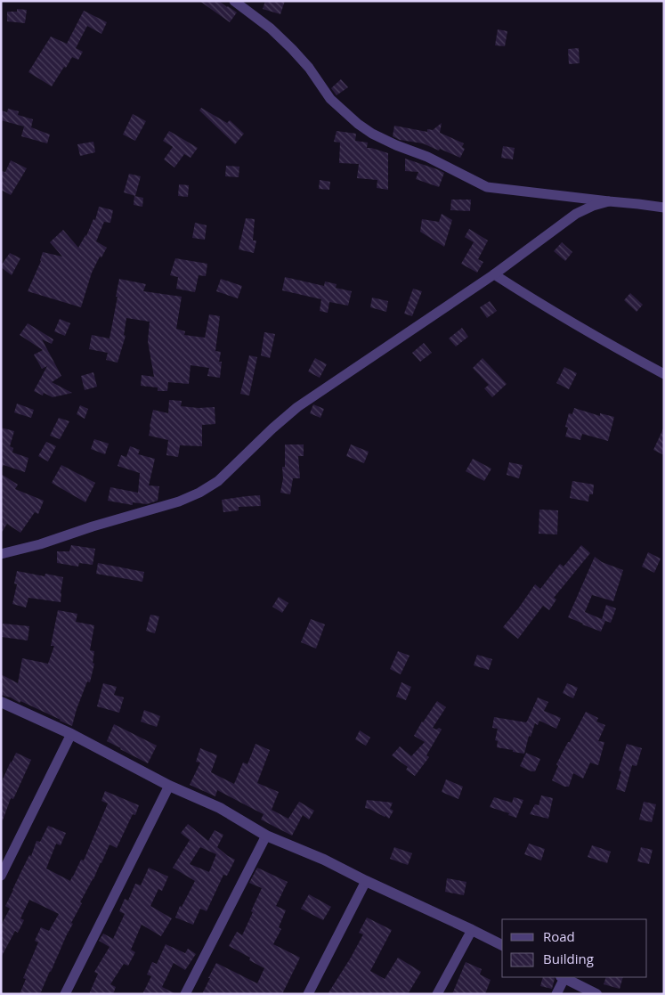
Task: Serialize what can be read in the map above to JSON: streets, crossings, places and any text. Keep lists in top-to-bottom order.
{
  "legend": ["Road", "Building"]
}
